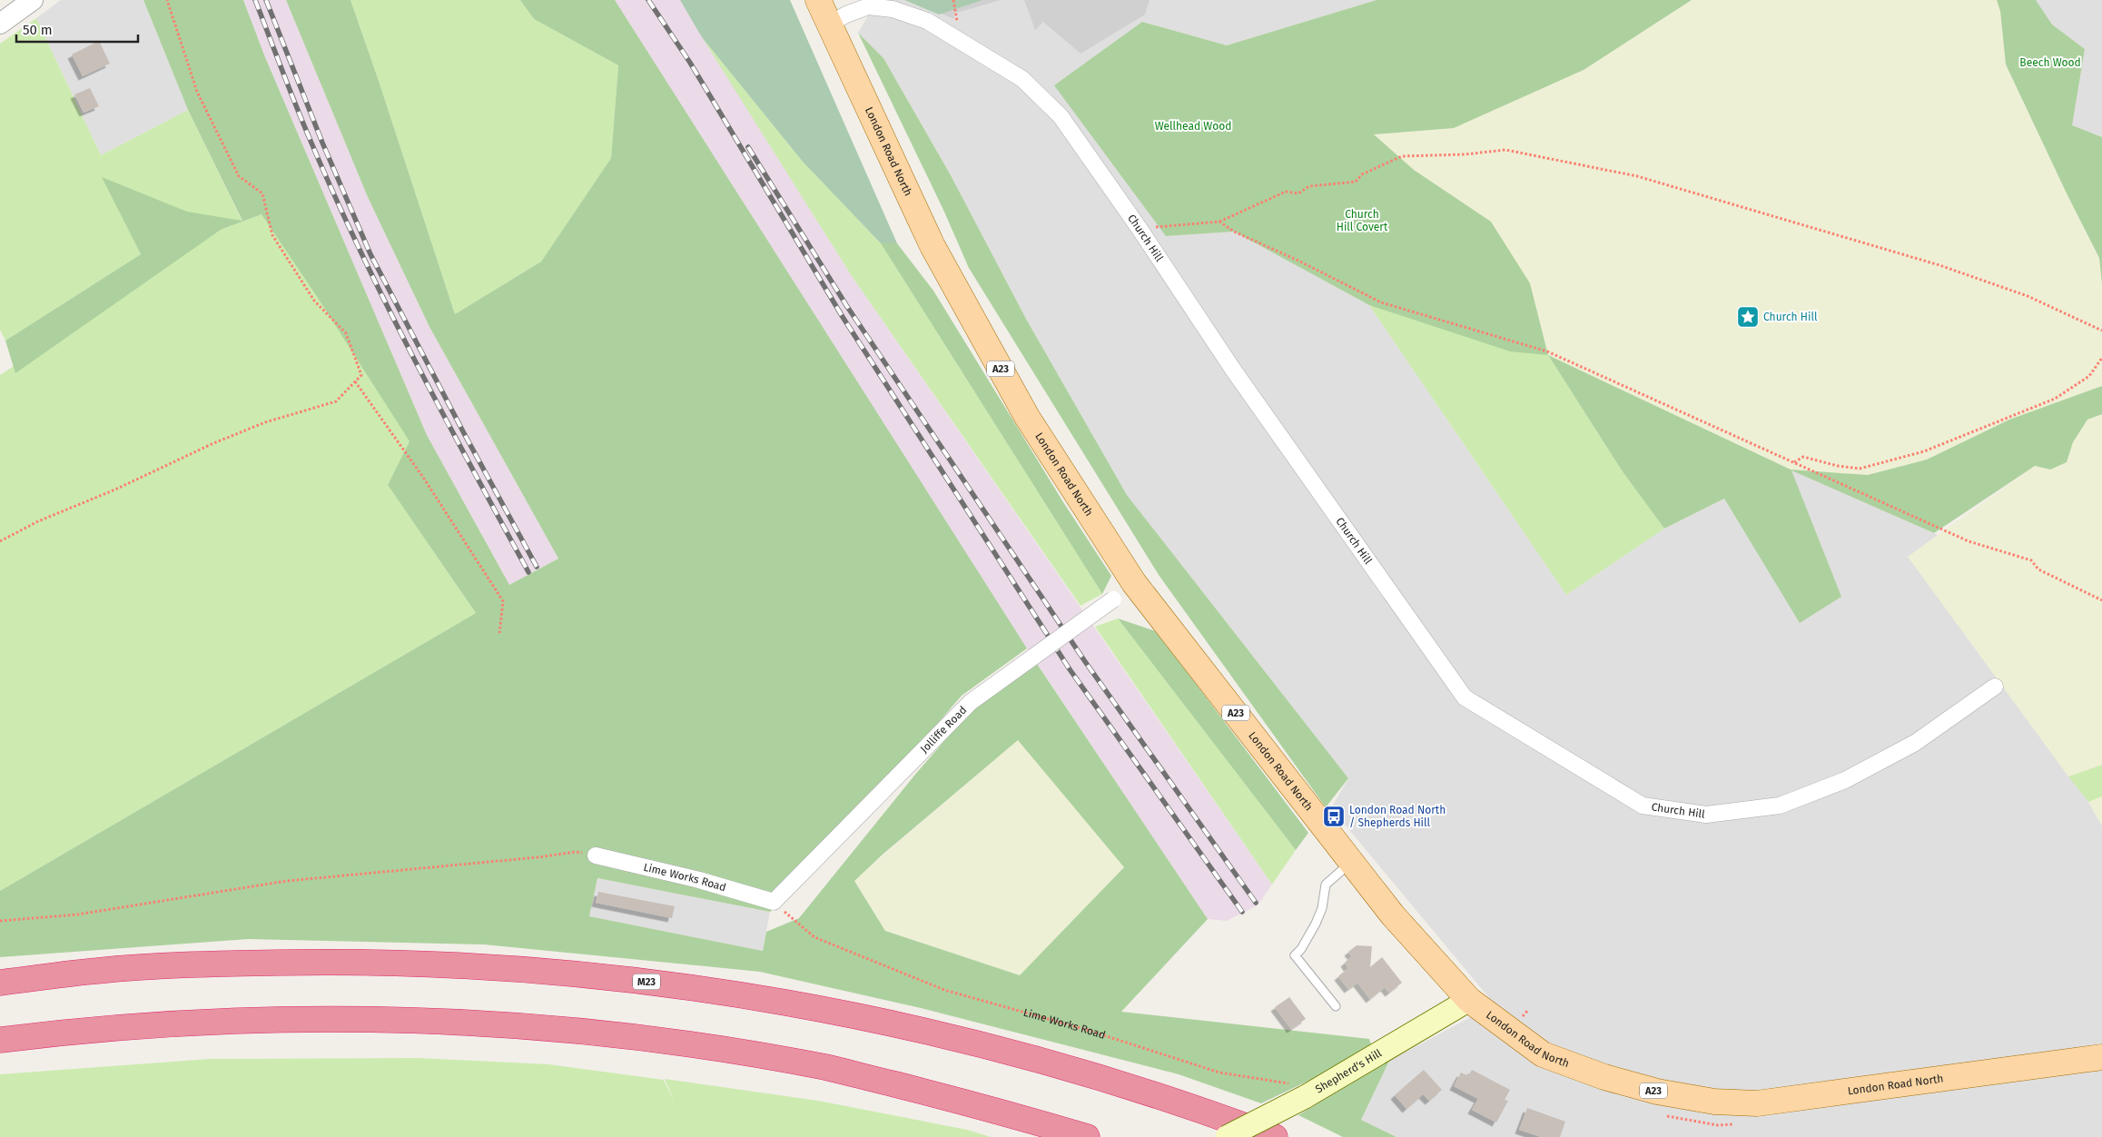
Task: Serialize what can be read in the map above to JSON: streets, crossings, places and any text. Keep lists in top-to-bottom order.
{
  "streets": {
    "highway": ["M23"],
    "main road": ["London Road North", "A23", "Shepherd's Hill"],
    "street": ["Church Hill", "Jolliffe Road", "Lime Works Road"]
  },
  "crossings": [
    ["London Road North", "Church Hill"],
    ["London Road North", "Jolliffe Road"],
    ["London Road North", "Shepherd's Hill"],
    ["Jolliffe Road", "Lime Works Road"],
    ["Lime Works Road", "Shepherd's Hill"]
  ],
  "parks": ["Beech Wood", "Wellhead Wood", "Church Hill Covert"],
  "places": {
    "place": ["Church Hill"],
    "bus stop": ["London Road North / Shepherds Hill"]
  },
  "scale_bar": "50 m"
}
